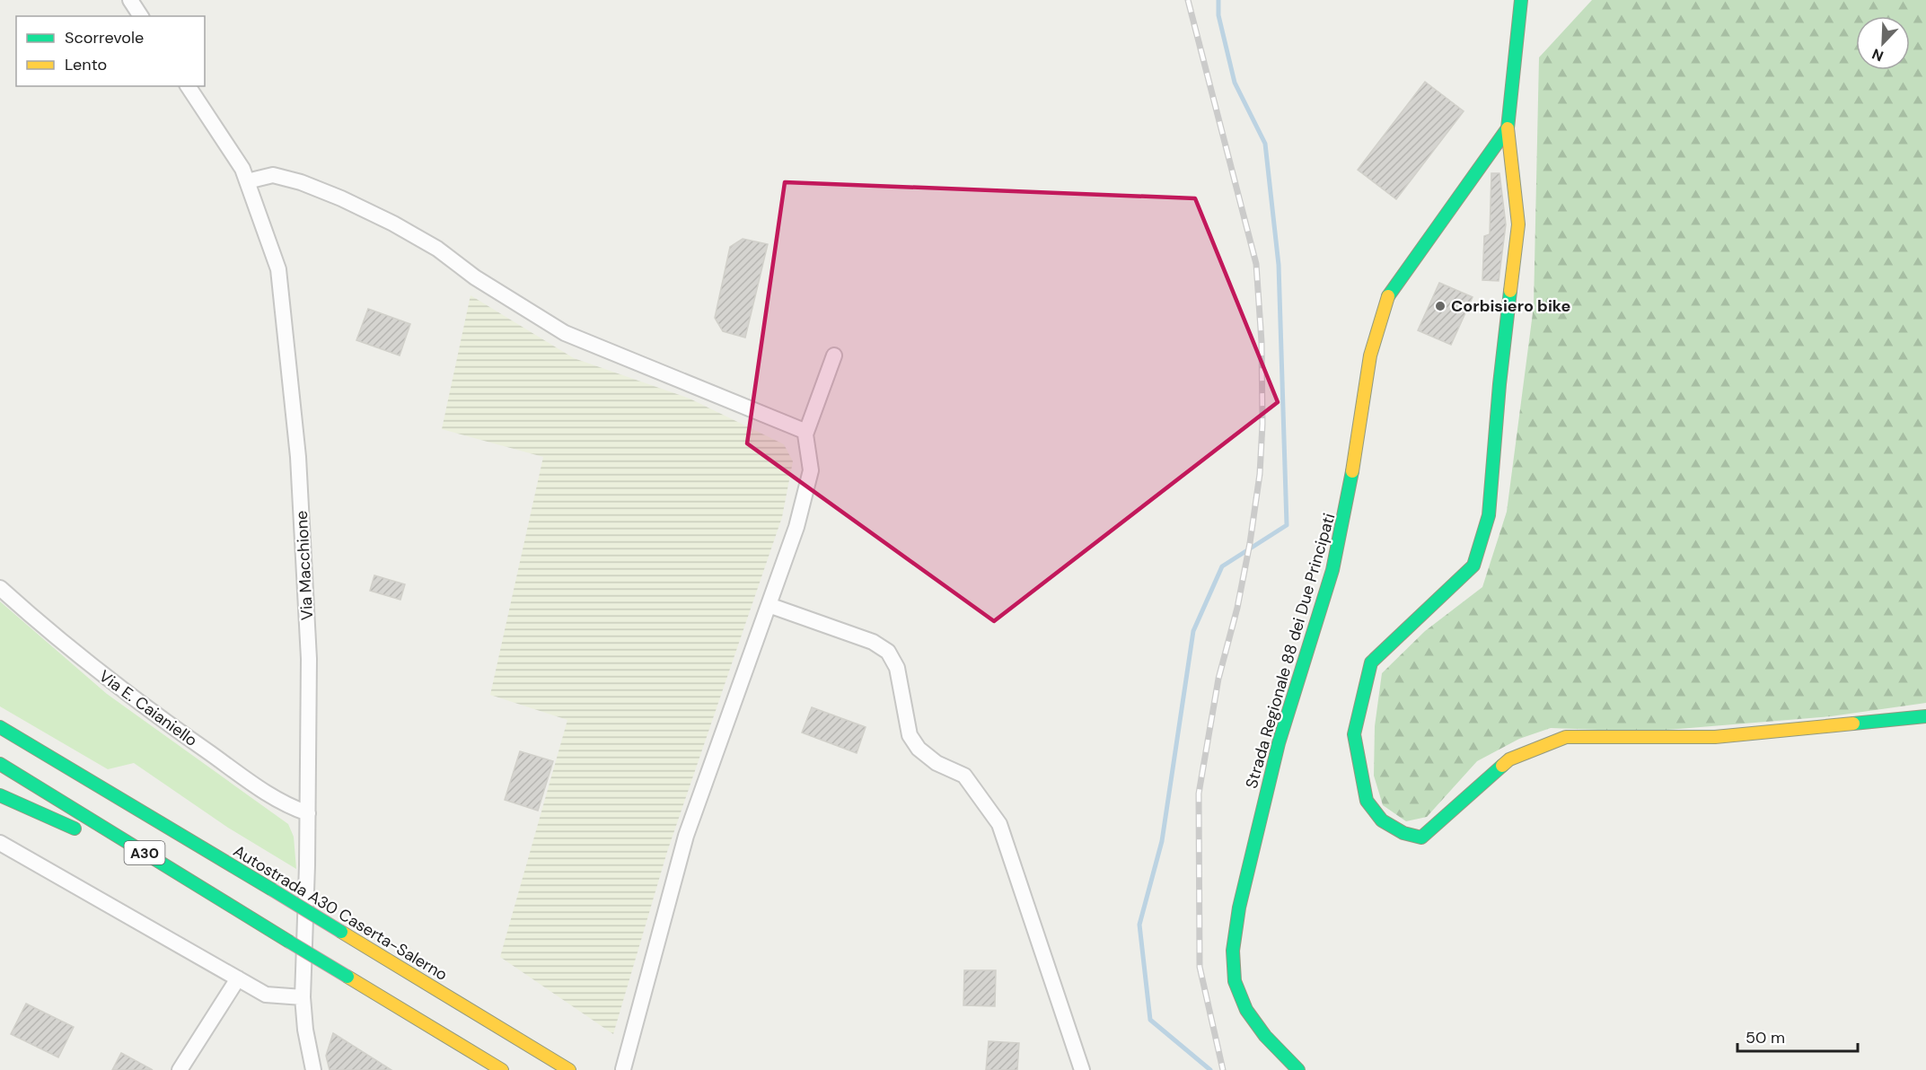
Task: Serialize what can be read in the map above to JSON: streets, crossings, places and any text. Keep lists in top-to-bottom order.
{
  "streets": {
    "main road": ["Strada Regionale 88 dei Due Principati", "A30", "Autostrada A30 Caserta-Salerno"],
    "street": ["Via Macchione", "Via E. Caianiello"]
  },
  "crossings": [
    ["Via Macchione", "Via E. Caianiello"]
  ],
  "places": ["Corbisiero bike"],
  "legend": ["Scorrevole", "Lento"],
  "scale_bar": "50 m",
  "north": "bottom left"
}
